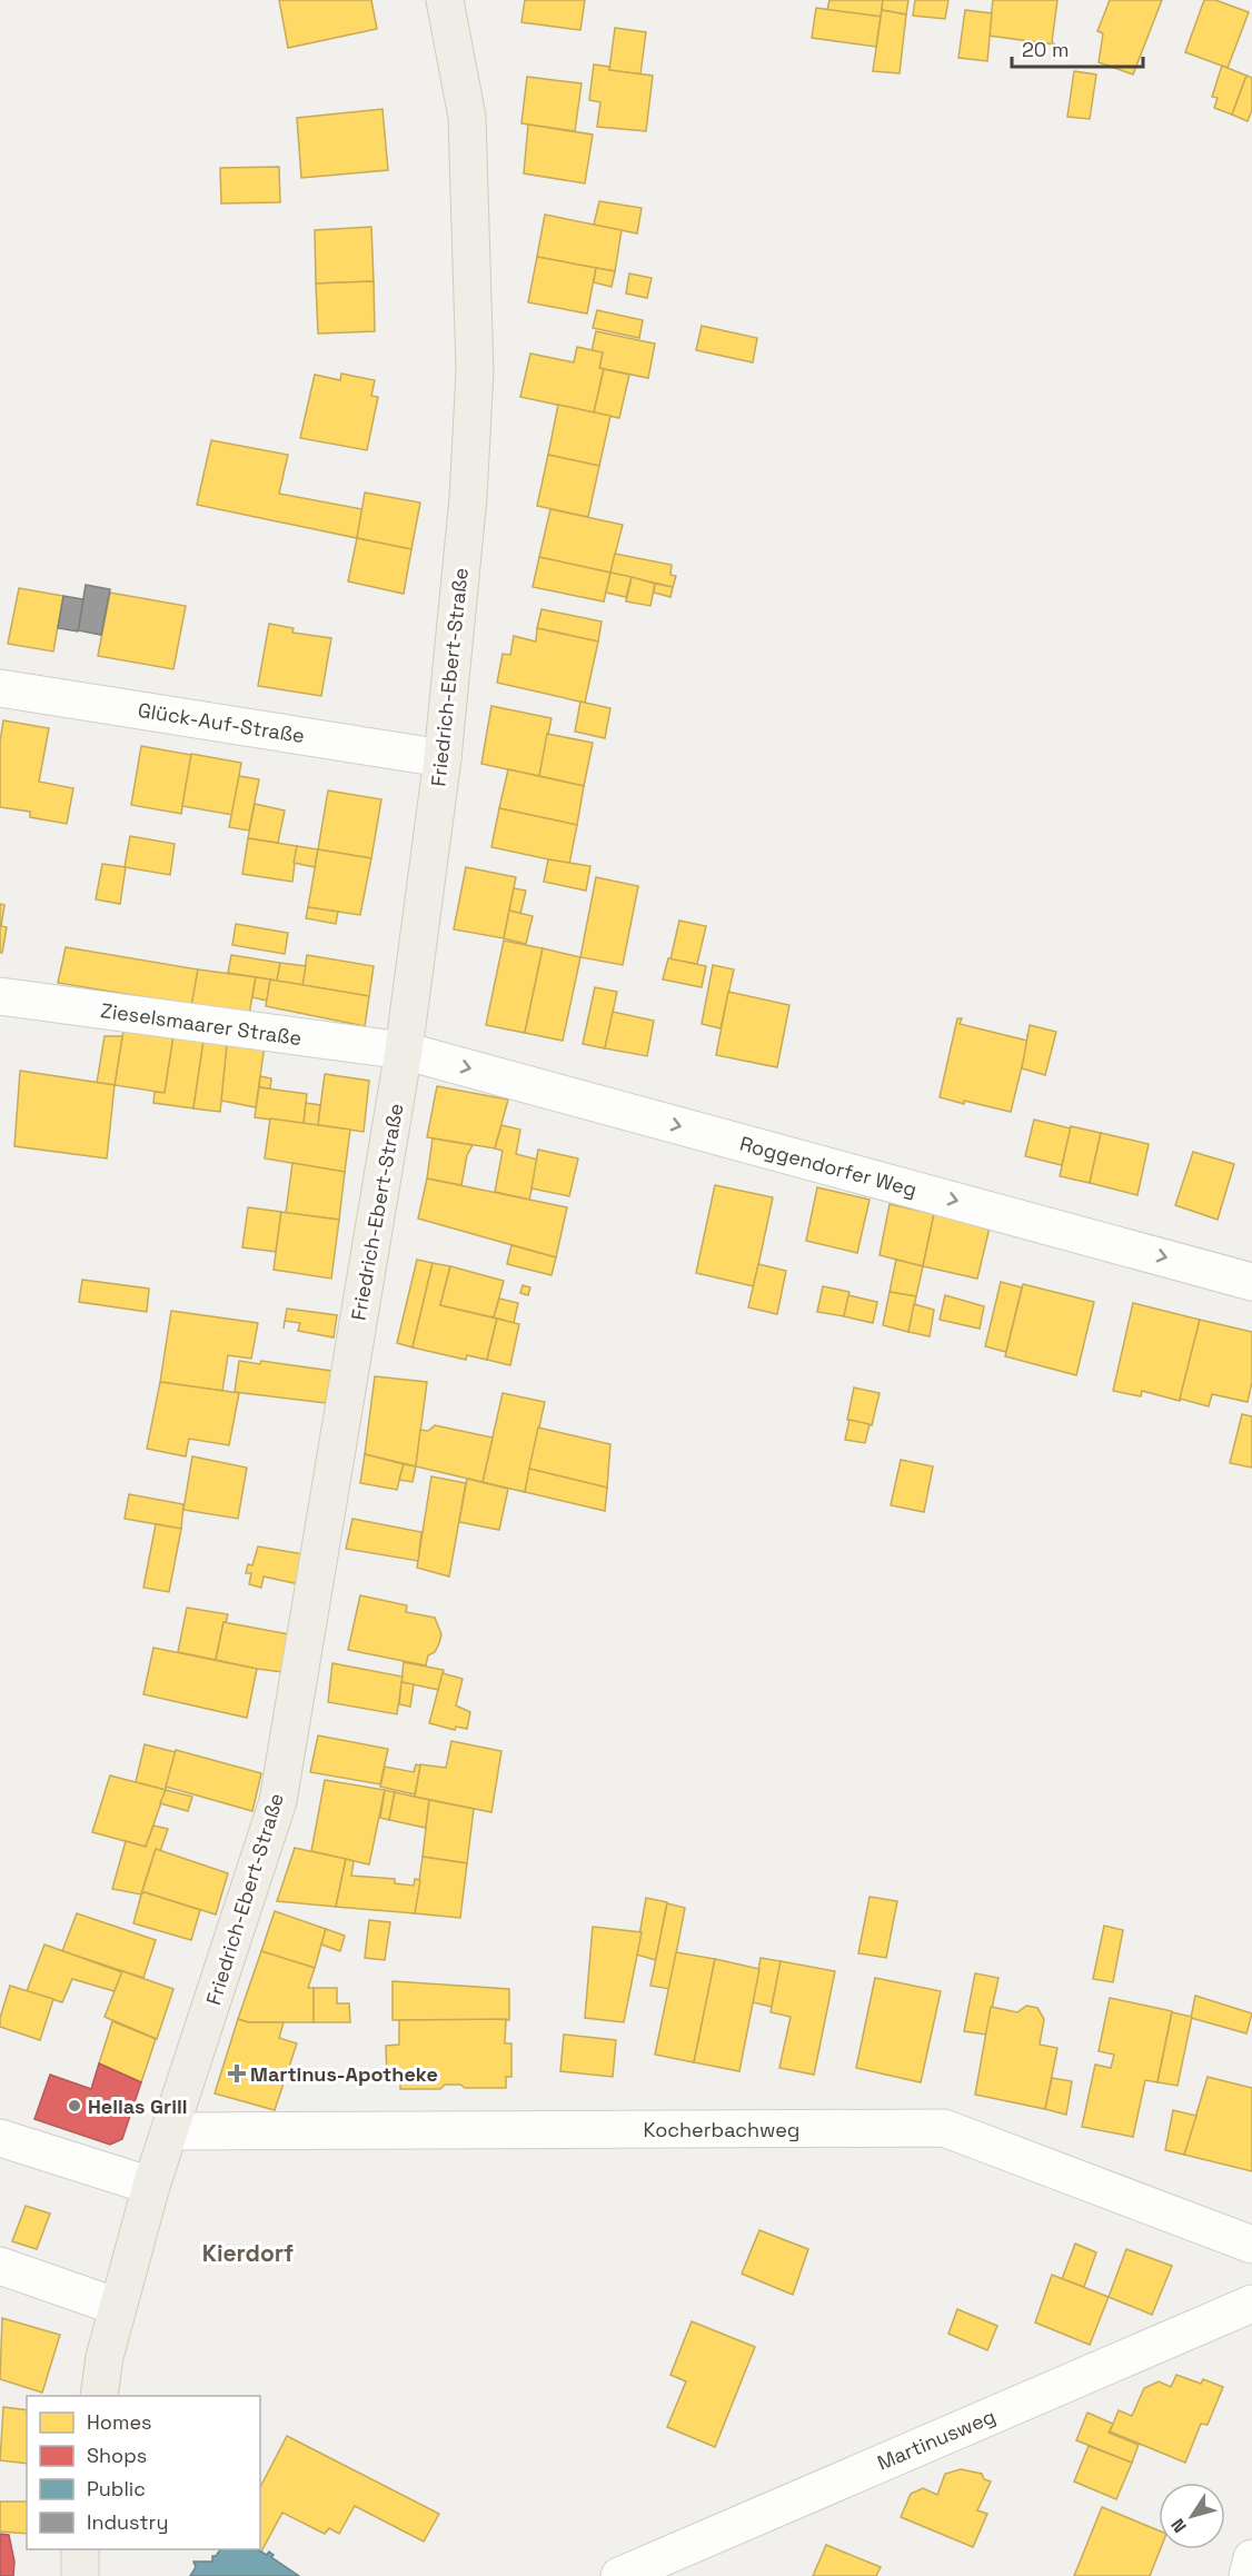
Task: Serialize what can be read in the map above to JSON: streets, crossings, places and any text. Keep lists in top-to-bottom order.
{
  "streets": {
    "main road": ["Friedrich-Ebert-Straße"],
    "street": [
      "Glück-Auf-Straße",
      "Zieselsmaarer Straße",
      "Roggendorfer Weg",
      "Kocherbachweg",
      "Martinusweg"
    ]
  },
  "crossings": [
    ["Friedrich-Ebert-Straße", "Glück-Auf-Straße"],
    ["Friedrich-Ebert-Straße", "Zieselsmaarer Straße"],
    ["Friedrich-Ebert-Straße", "Roggendorfer Weg"],
    ["Friedrich-Ebert-Straße", "Kocherbachweg"],
    ["Zieselsmaarer Straße", "Roggendorfer Weg"]
  ],
  "one_way": ["Roggendorfer Weg"],
  "districts": ["Kierdorf"],
  "places": {
    "health": ["Martinus-Apotheke"],
    "other": ["Hellas Grill"]
  },
  "legend": [
    "Homes",
    "Shops",
    "Public",
    "Industry"
  ],
  "scale_bar": "20 m",
  "north": "bottom left"
}
